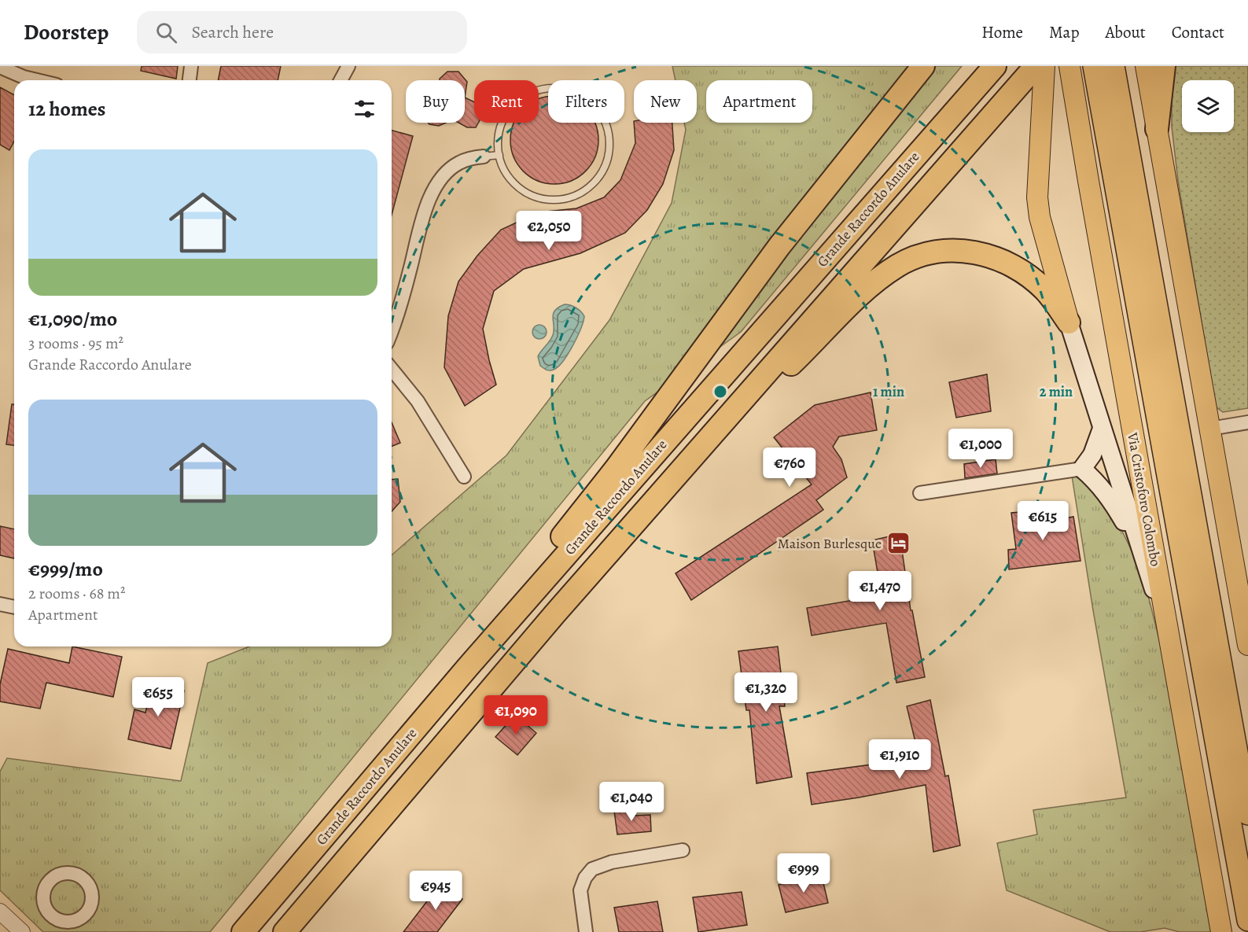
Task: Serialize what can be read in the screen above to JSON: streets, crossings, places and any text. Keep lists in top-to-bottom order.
{
  "streets": {
    "highway": ["Grande Raccordo Anulare", "Via Cristoforo Colombo"]
  },
  "places": {
    "hotel": ["Maison Burlesque"]
  },
  "page": {
    "header": "Doorstep",
    "search": "Search here",
    "nav": [
      "Home",
      "Map",
      "About",
      "Contact"
    ],
    "chip": [
      "Buy",
      "Rent",
      "Filters",
      "New",
      "Apartment"
    ],
    "heading": "12 homes",
    "list": [
      {
        "name": "€1,090/mo",
        "note": "3 rooms · 95 m² · Grande Raccordo Anulare"
      },
      {
        "name": "€999/mo",
        "note": "2 rooms · 68 m² · Apartment"
      }
    ],
    "price": [
      "€2,050",
      "€1,000",
      "€760",
      "€615",
      "€1,470",
      "€1,320",
      "€655",
      "€1,090",
      "€1,910",
      "€1,040",
      "€999",
      "€945"
    ]
  },
  "rings": ["1 min", "2 min"]
}
